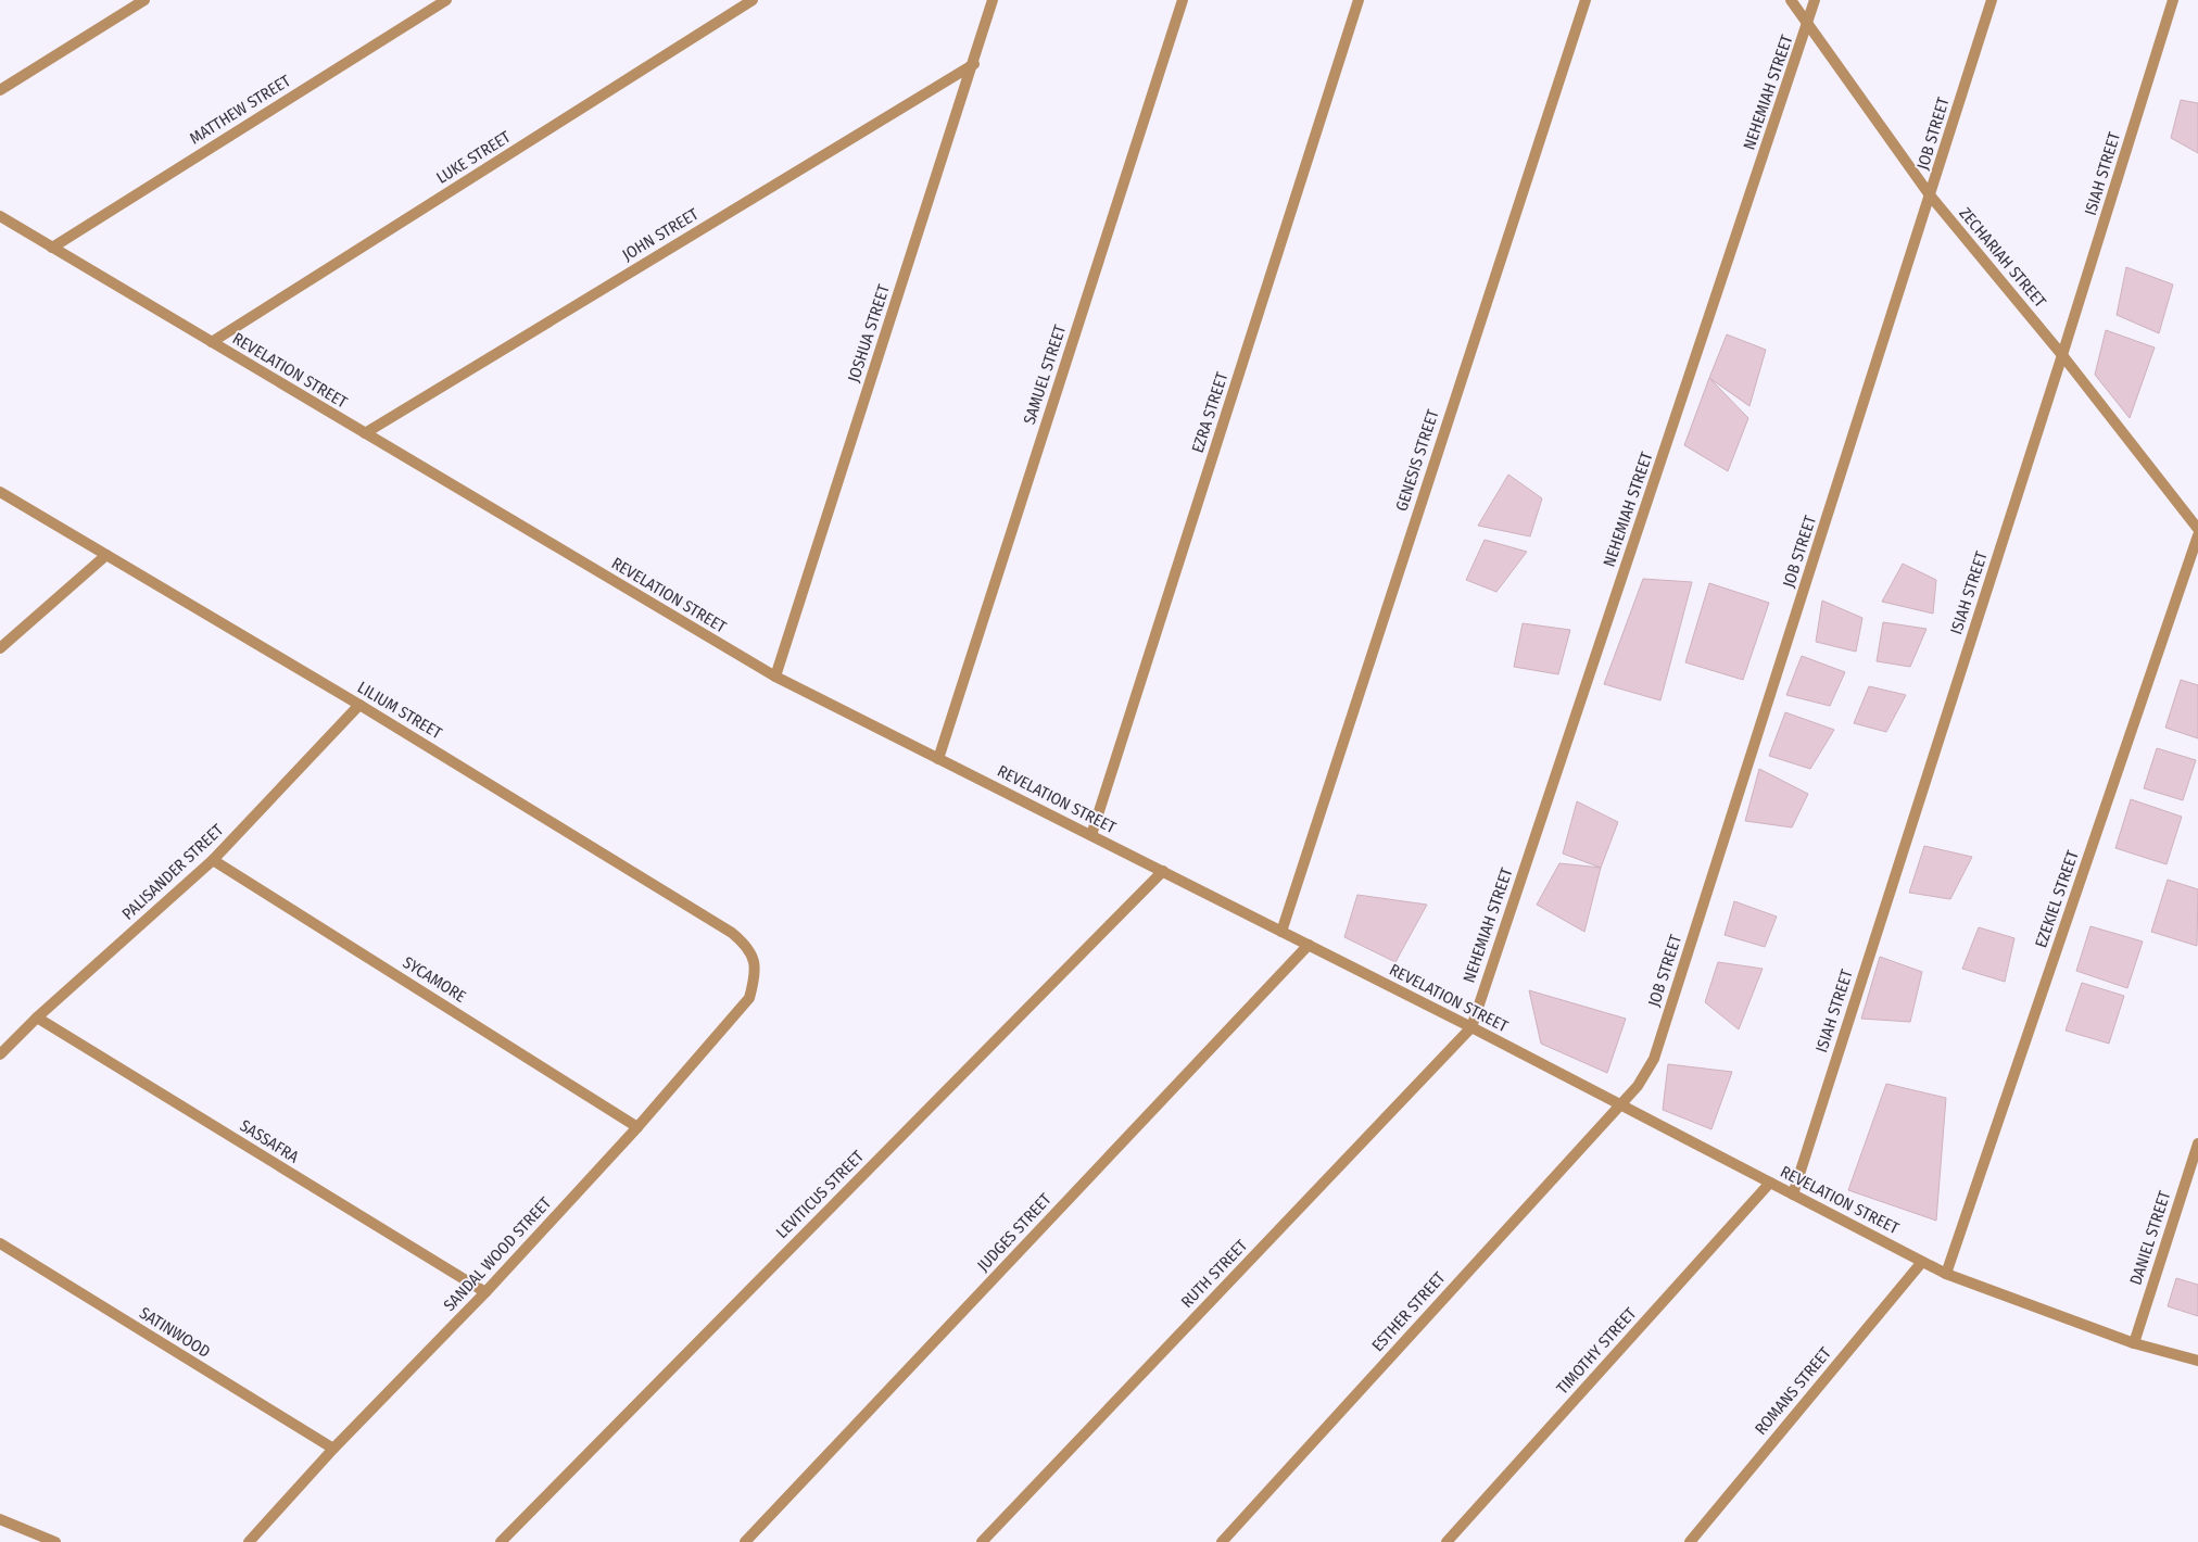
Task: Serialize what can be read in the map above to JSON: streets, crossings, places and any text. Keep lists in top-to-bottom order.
{
  "streets": {
    "street": [
      "NEHEMIAH STREET",
      "MATTHEW STREET",
      "JOB STREET",
      "LUKE STREET",
      "ISIAH STREET",
      "JOHN STREET",
      "ZECHARIAH STREET",
      "JOSHUA STREET",
      "REVELATION STREET",
      "SAMUEL STREET",
      "EZRA STREET",
      "GENESIS STREET",
      "LILIUM STREET",
      "PALISANDER STREET",
      "EZEKIEL STREET",
      "SYCAMORE",
      "SASSAFRA",
      "LEVITICUS STREET",
      "JUDGES STREET",
      "DANIEL STREET",
      "SANDAL WOOD STREET",
      "RUTH STREET",
      "ESTHER STREET",
      "SATINWOOD",
      "TIMOTHY STREET",
      "ROMANS STREET"
    ]
  },
  "crossings": [
    ["NEHEMIAH STREET", "ZECHARIAH STREET"],
    ["NEHEMIAH STREET", "REVELATION STREET"],
    ["NEHEMIAH STREET", "RUTH STREET"],
    ["MATTHEW STREET", "REVELATION STREET"],
    ["JOB STREET", "ZECHARIAH STREET"],
    ["JOB STREET", "REVELATION STREET"],
    ["JOB STREET", "ESTHER STREET"],
    ["LUKE STREET", "REVELATION STREET"],
    ["ISIAH STREET", "ZECHARIAH STREET"],
    ["ISIAH STREET", "REVELATION STREET"],
    ["JOHN STREET", "JOSHUA STREET"],
    ["JOHN STREET", "REVELATION STREET"],
    ["JOSHUA STREET", "REVELATION STREET"],
    ["REVELATION STREET", "SAMUEL STREET"],
    ["REVELATION STREET", "EZRA STREET"],
    ["REVELATION STREET", "GENESIS STREET"],
    ["REVELATION STREET", "EZEKIEL STREET"],
    ["REVELATION STREET", "LEVITICUS STREET"],
    ["REVELATION STREET", "JUDGES STREET"],
    ["REVELATION STREET", "DANIEL STREET"],
    ["REVELATION STREET", "RUTH STREET"],
    ["REVELATION STREET", "ESTHER STREET"],
    ["REVELATION STREET", "TIMOTHY STREET"],
    ["REVELATION STREET", "ROMANS STREET"],
    ["LILIUM STREET", "PALISANDER STREET"],
    ["LILIUM STREET", "SANDAL WOOD STREET"],
    ["PALISANDER STREET", "SYCAMORE"],
    ["PALISANDER STREET", "SASSAFRA"],
    ["SYCAMORE", "SANDAL WOOD STREET"],
    ["SASSAFRA", "SANDAL WOOD STREET"],
    ["SANDAL WOOD STREET", "SATINWOOD"]
  ]
}
